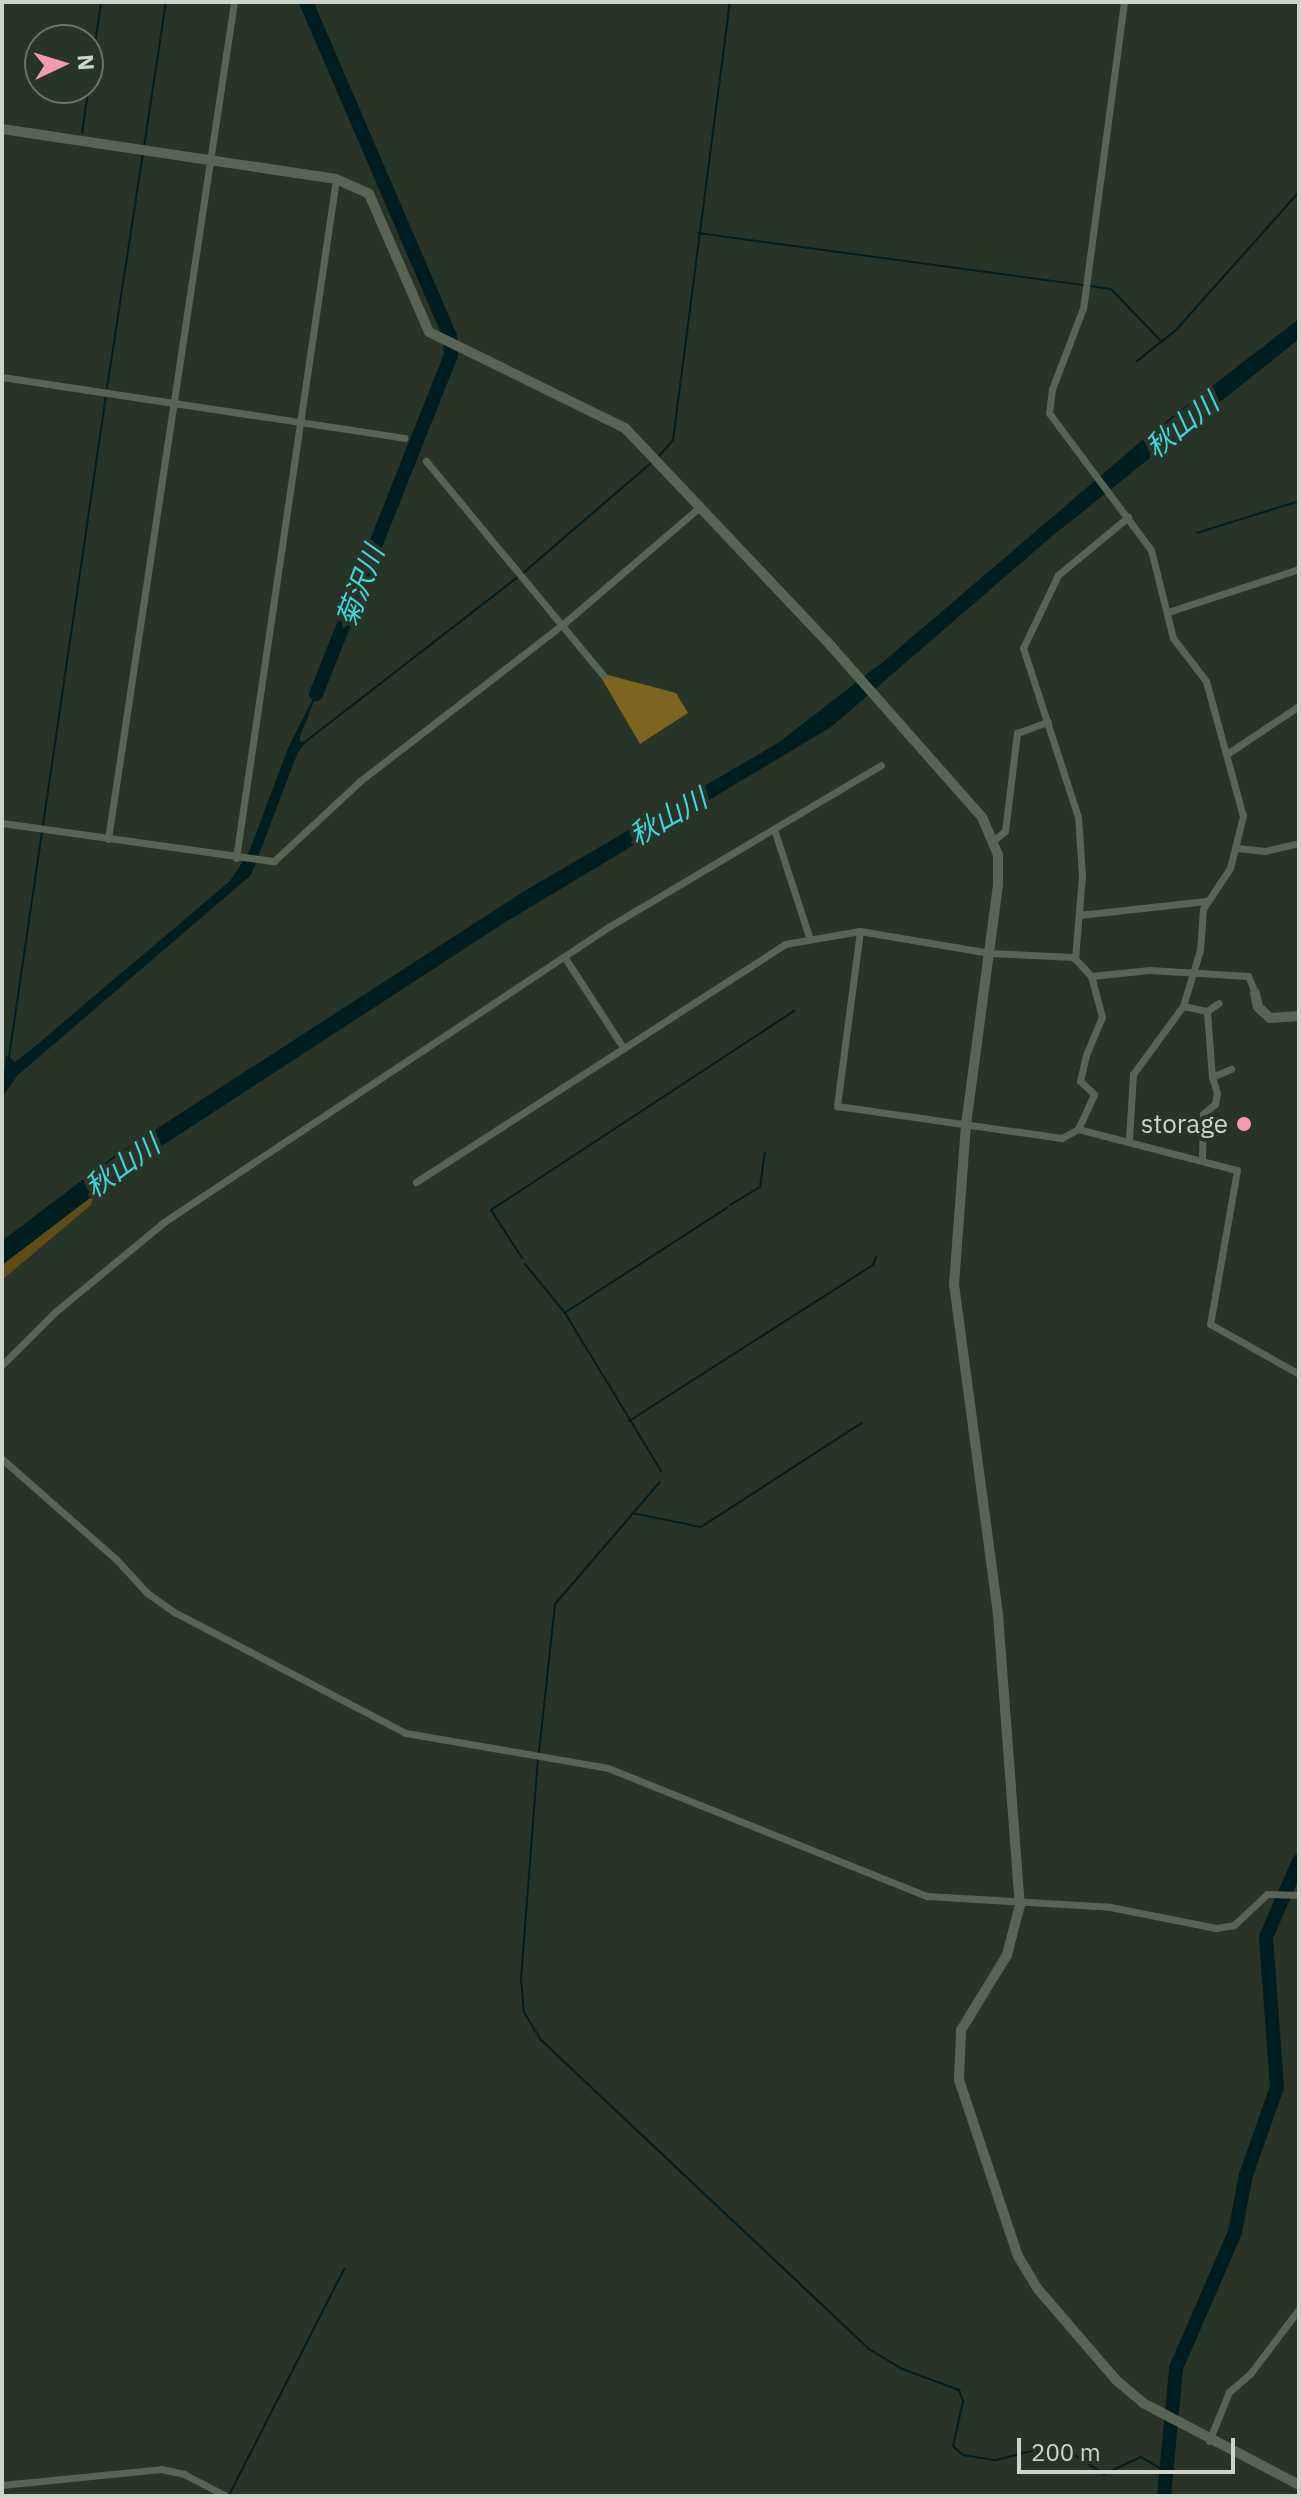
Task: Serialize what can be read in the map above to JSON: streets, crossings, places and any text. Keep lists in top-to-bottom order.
{
  "water": ["秋山川", "菊沢川"],
  "places": ["storage"],
  "scale_bar": "200 m",
  "north": "right"
}
